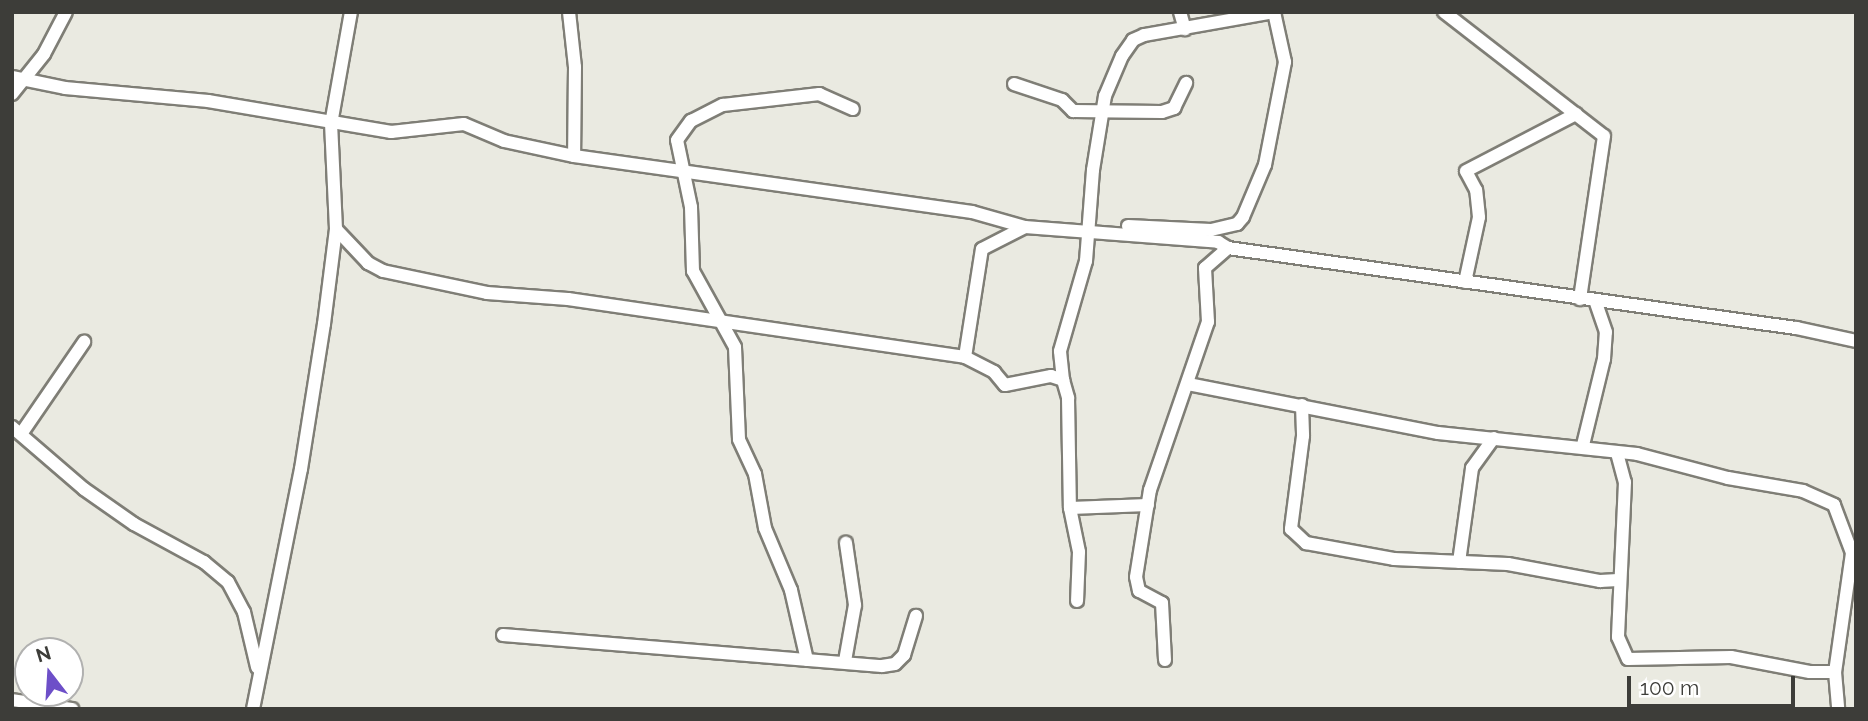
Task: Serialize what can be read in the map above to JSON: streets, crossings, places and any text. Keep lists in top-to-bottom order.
{
  "scale_bar": "100 m",
  "north": "top"
}
